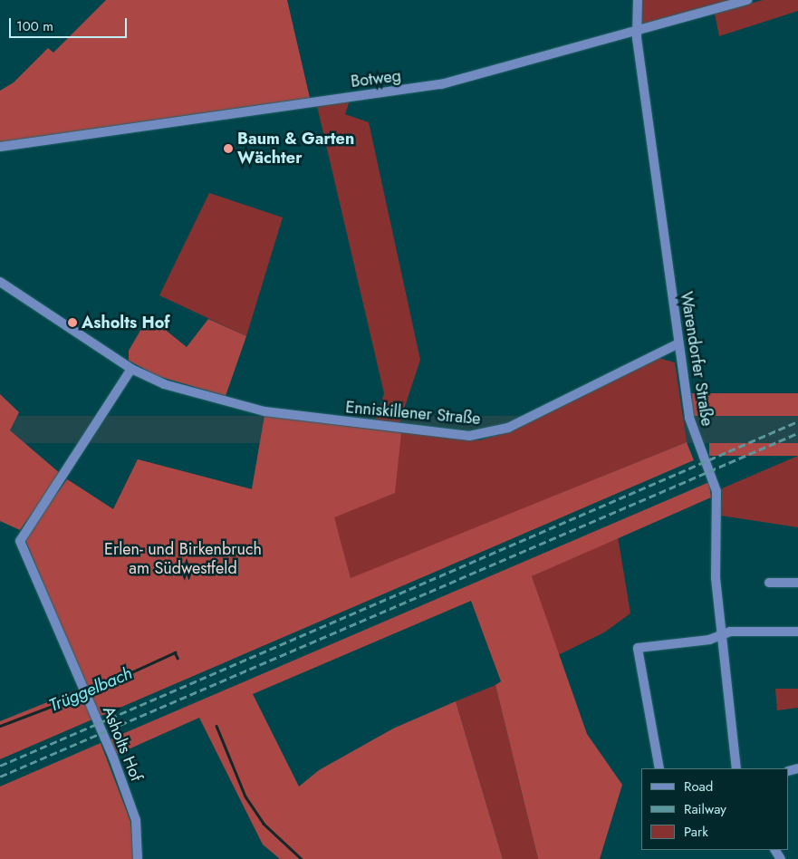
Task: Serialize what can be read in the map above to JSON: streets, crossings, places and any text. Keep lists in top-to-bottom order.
{
  "streets": {
    "street": [
      "Botweg",
      "Warendorfer Straße",
      "Enniskillener Straße",
      "Asholts Hof"
    ]
  },
  "crossings": [
    ["Botweg", "Warendorfer Straße"],
    ["Warendorfer Straße", "Enniskillener Straße"],
    ["Enniskillener Straße", "Asholts Hof"]
  ],
  "water": ["Trüggelbach"],
  "parks": ["Erlen- und Birkenbruch am Südwestfeld"],
  "places": ["Baum & Garten Wächter", "Asholts Hof"],
  "legend": ["Road", "Railway", "Park"],
  "scale_bar": "100 m"
}
